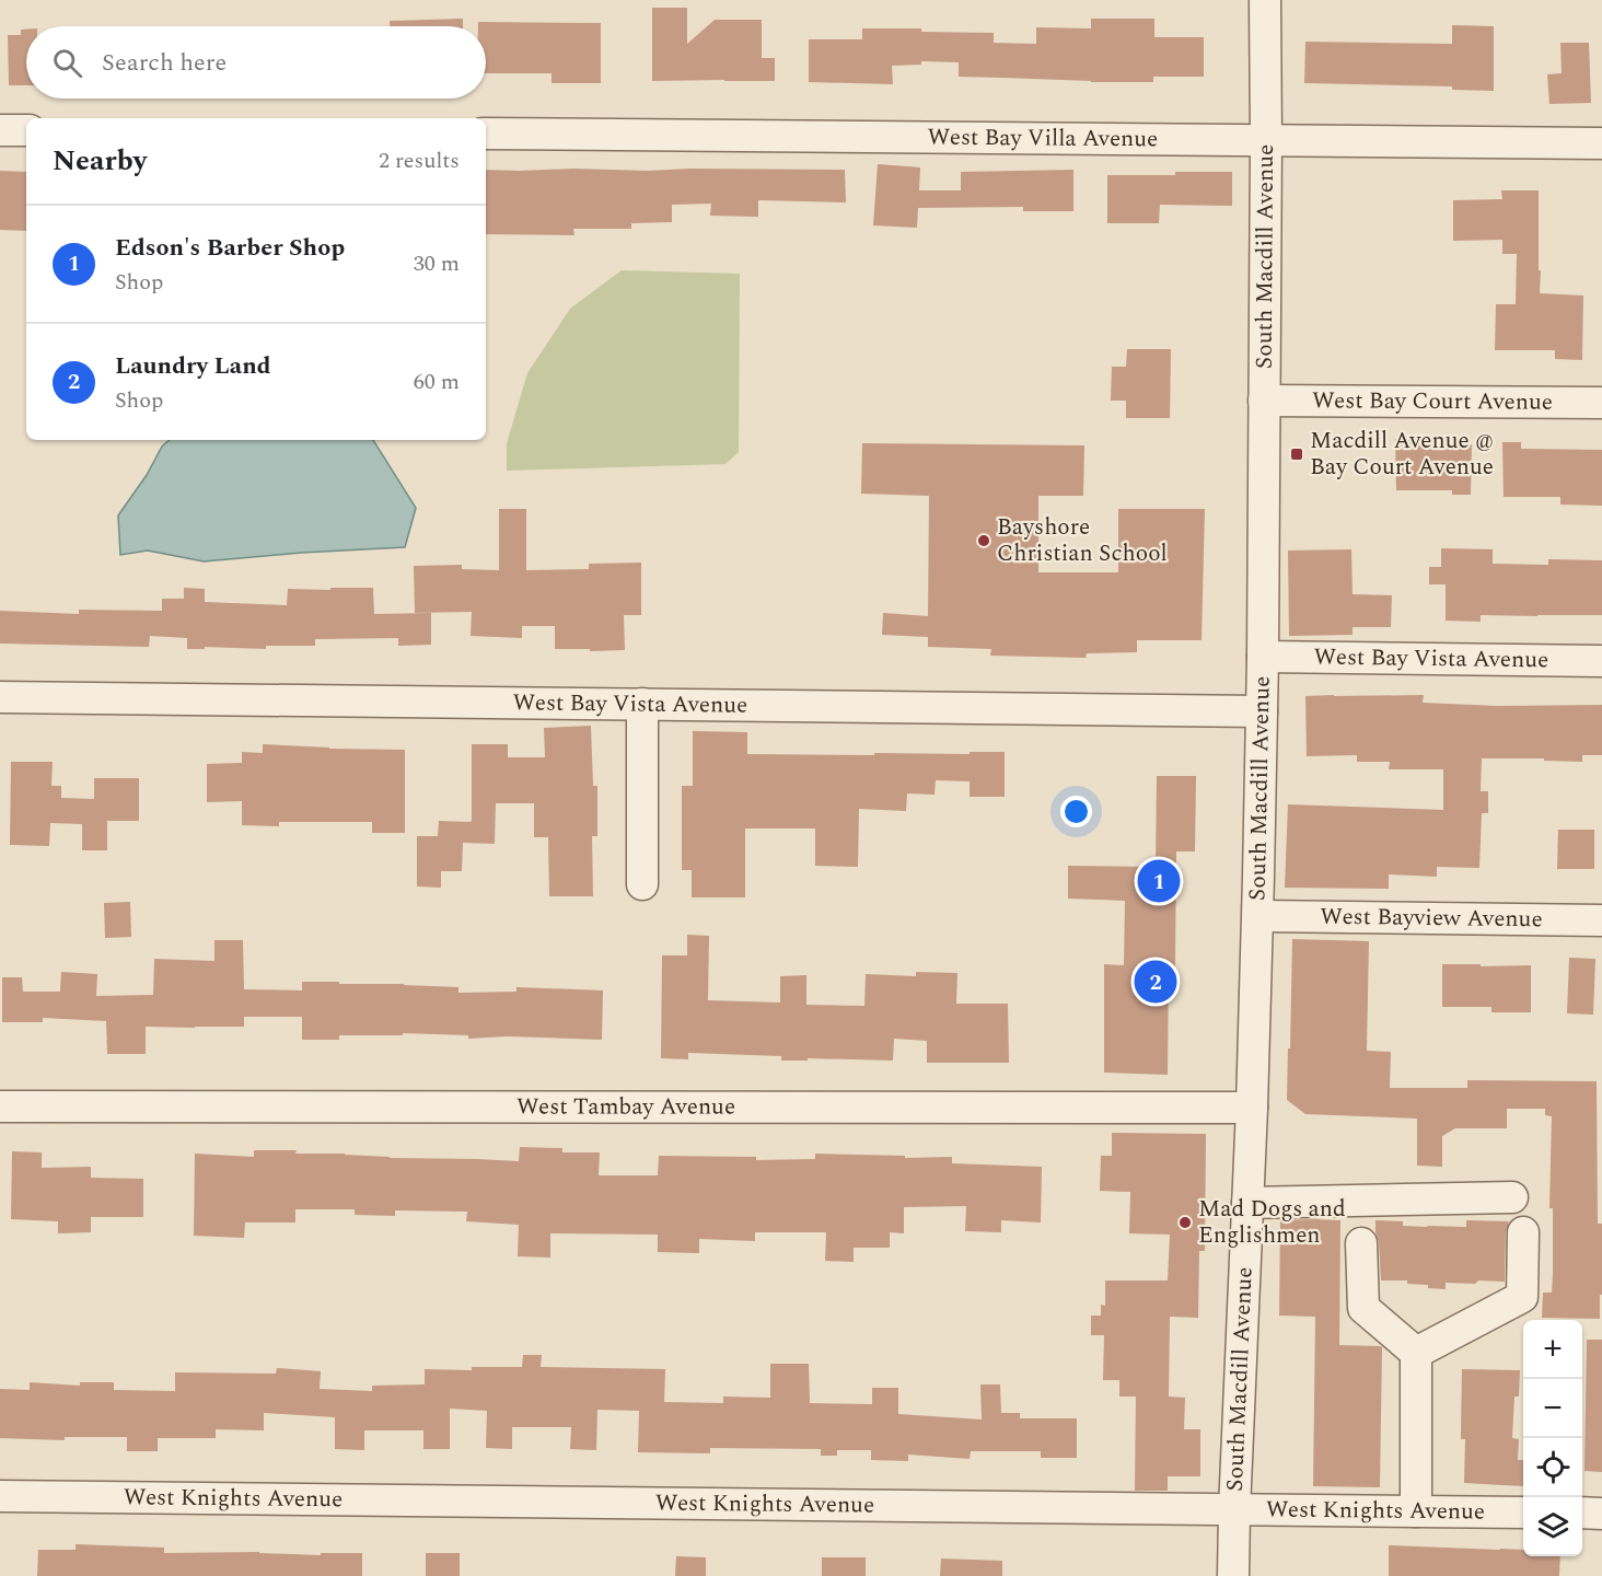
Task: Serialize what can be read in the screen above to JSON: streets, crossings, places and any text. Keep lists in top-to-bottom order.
{
  "streets": {
    "street": [
      "West Bay Villa Avenue",
      "South Macdill Avenue",
      "West Bay Court Avenue",
      "West Bay Vista Avenue",
      "West Bayview Avenue",
      "West Tambay Avenue",
      "West Knights Avenue"
    ]
  },
  "crossings": [
    ["West Bay Villa Avenue", "South Macdill Avenue"],
    ["South Macdill Avenue", "West Bay Court Avenue"],
    ["South Macdill Avenue", "West Bay Vista Avenue"],
    ["South Macdill Avenue", "West Bayview Avenue"],
    ["South Macdill Avenue", "West Tambay Avenue"],
    ["South Macdill Avenue", "West Knights Avenue"]
  ],
  "places": {
    "transit": ["Macdill Avenue @ Bay Court Avenue"],
    "other": ["Bayshore Christian School", "Mad Dogs and Englishmen"]
  },
  "page": {
    "search": "Search here",
    "heading": ["Nearby", "2 results"],
    "list": [
      {
        "mark": "1",
        "name": "Edson's Barber Shop",
        "note": "Shop",
        "value": "30 m"
      },
      {
        "mark": "2",
        "name": "Laundry Land",
        "note": "Shop",
        "value": "60 m"
      }
    ],
    "pins": ["1", "2"],
    "map_buttons": ["+", "−"]
  }
}
